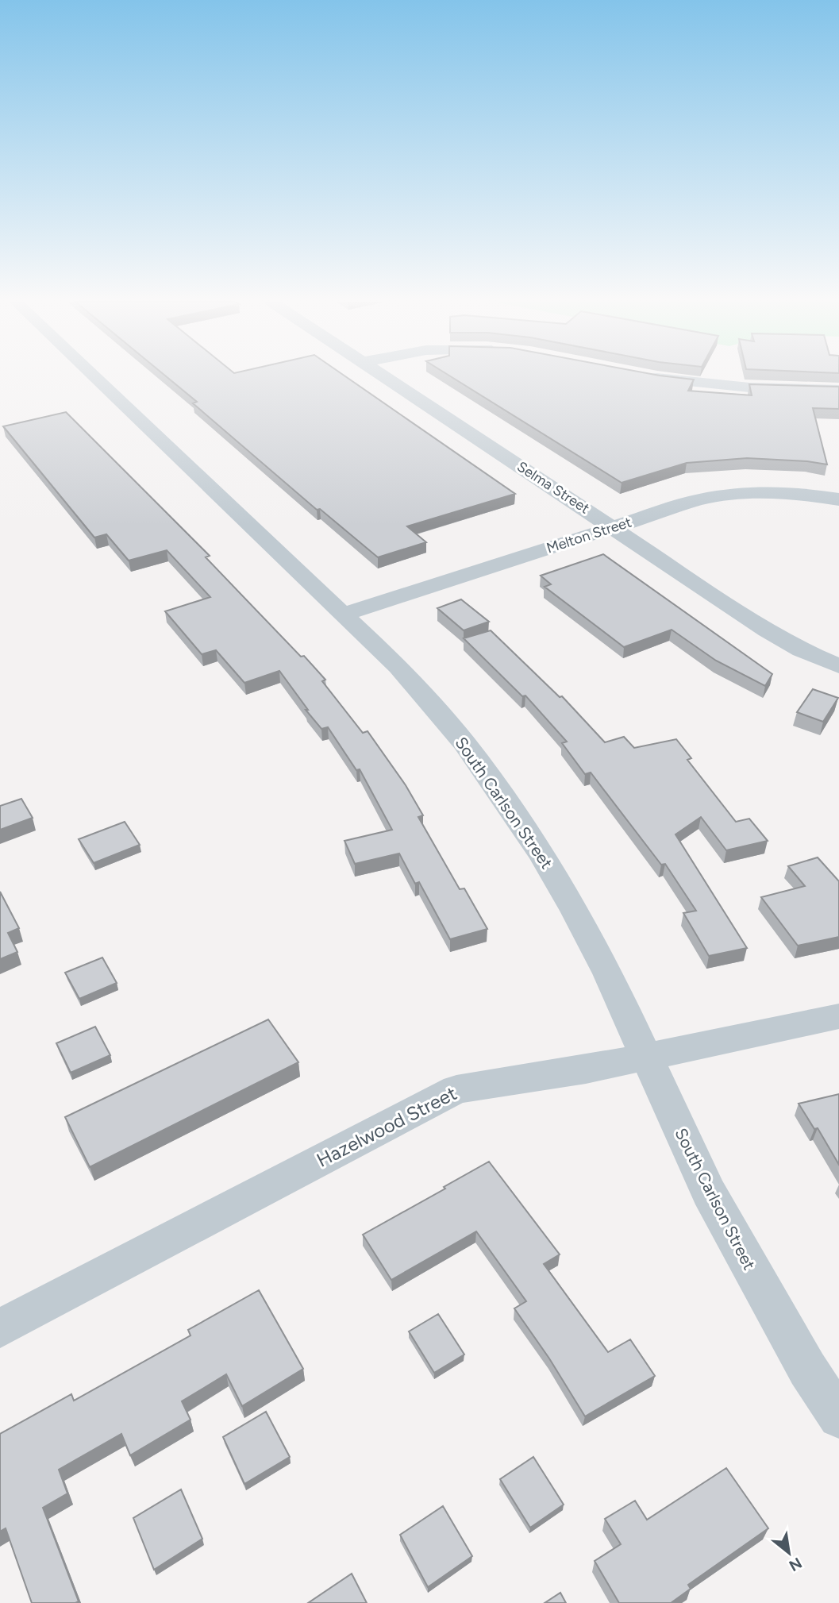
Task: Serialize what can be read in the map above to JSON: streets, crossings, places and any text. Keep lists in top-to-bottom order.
{
  "streets": {
    "street": [
      "Selma Street",
      "Melton Street",
      "South Carlson Street",
      "Hazelwood Street"
    ]
  },
  "crossings": [
    ["Selma Street", "Melton Street"],
    ["Melton Street", "South Carlson Street"],
    ["South Carlson Street", "Hazelwood Street"]
  ],
  "north": "bottom right"
}
